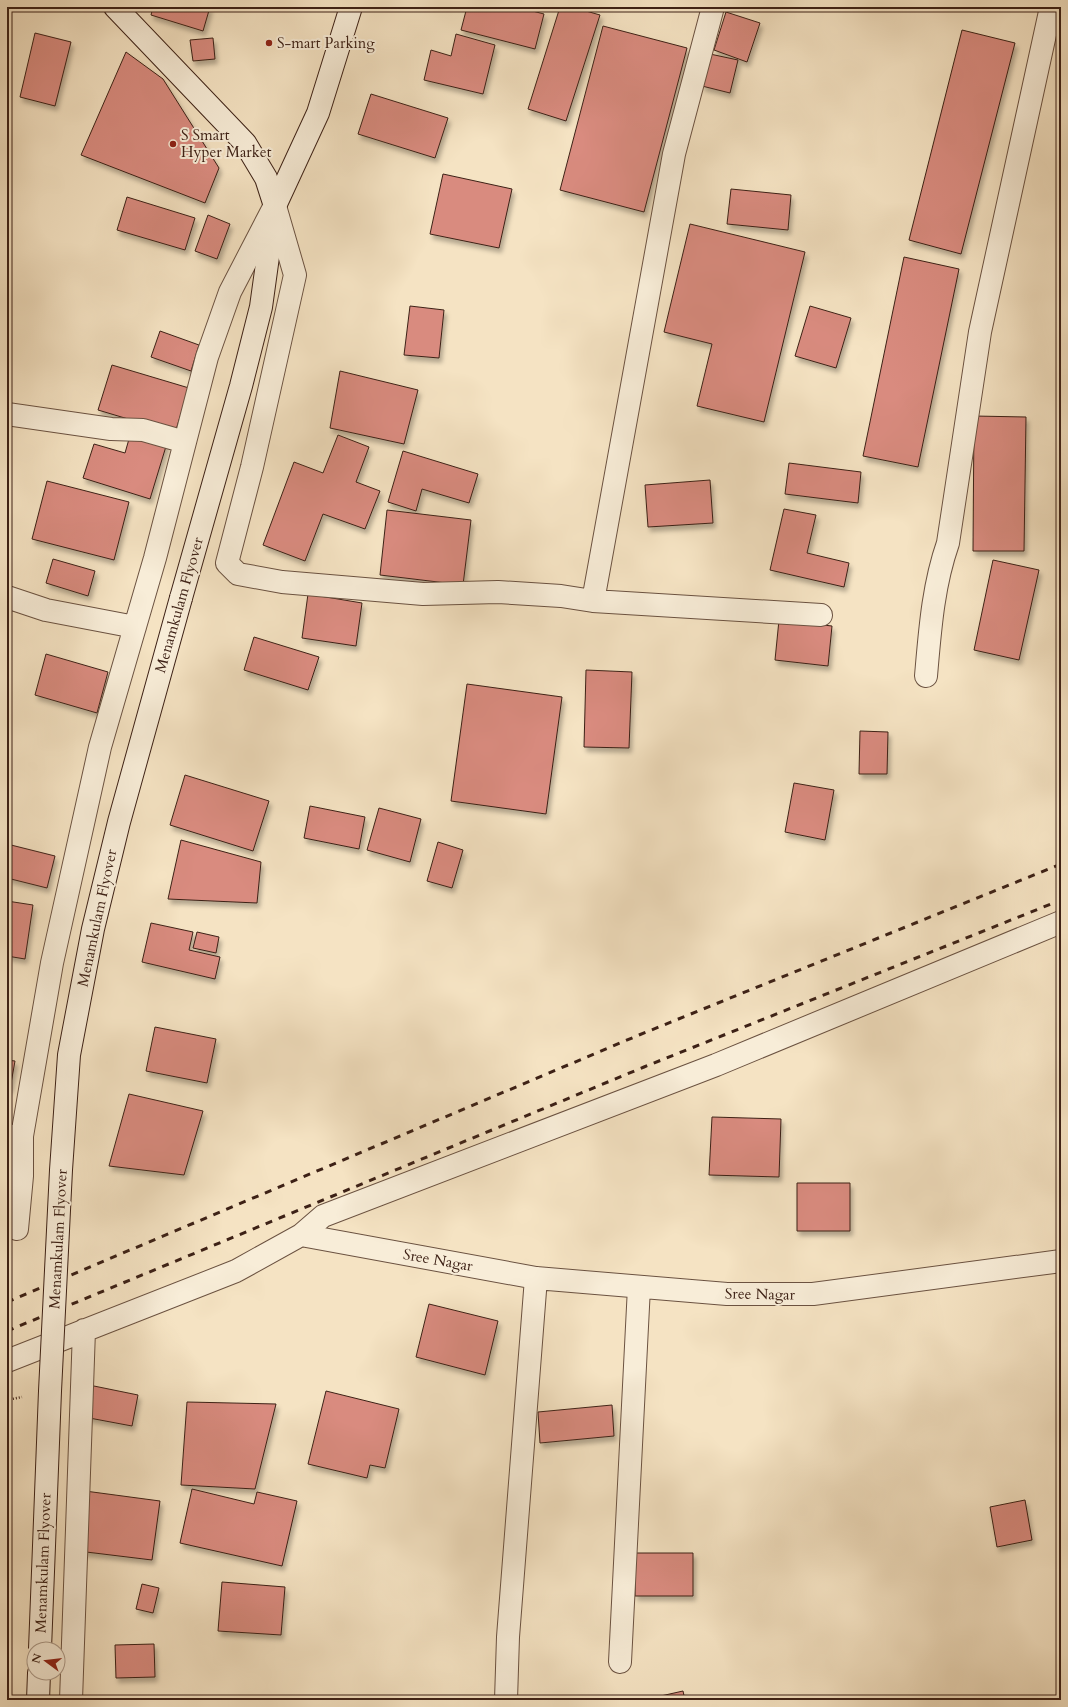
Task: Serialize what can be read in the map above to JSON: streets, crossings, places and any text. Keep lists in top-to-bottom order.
{
  "streets": {
    "street": ["Menamkulam Flyover", "Sree Nagar"]
  },
  "places": ["S-mart Parking", "S Smart Hyper Market"],
  "north": "left"
}
